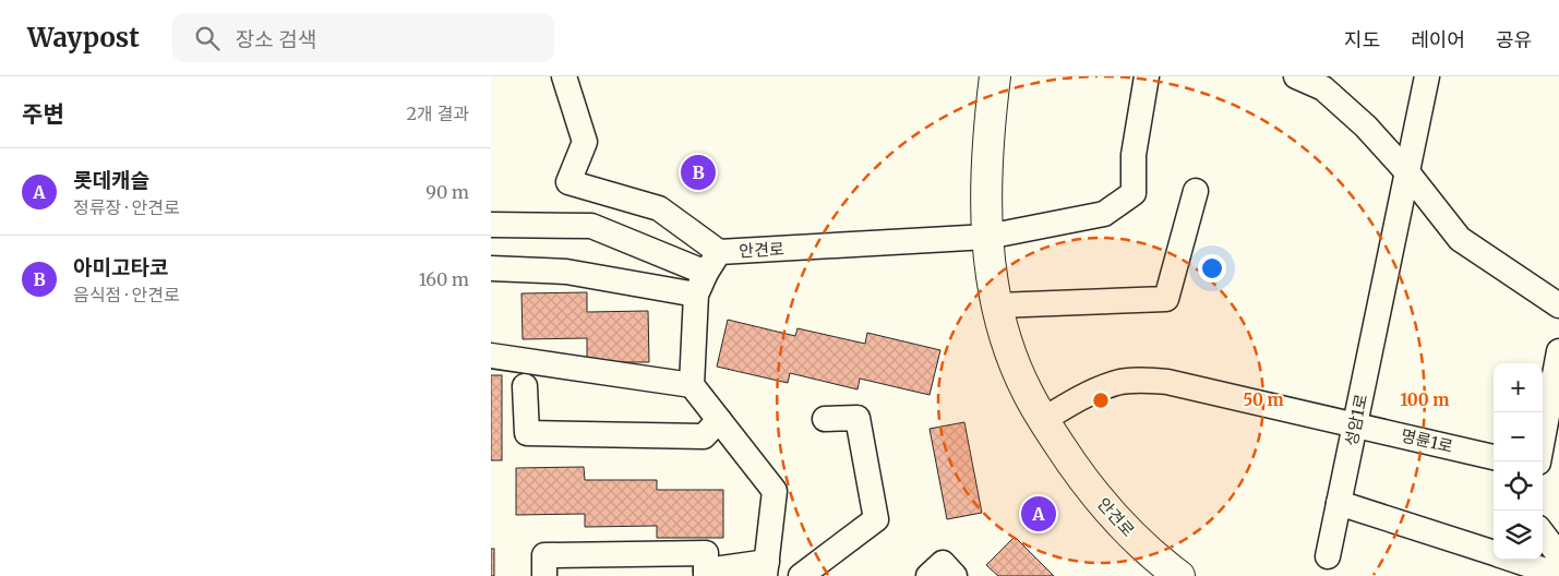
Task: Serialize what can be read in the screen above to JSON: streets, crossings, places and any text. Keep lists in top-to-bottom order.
{
  "streets": {
    "main road": ["안견로"],
    "street": ["성암1로", "명륜1로"]
  },
  "crossings": [
    ["안견로", "명륜1로"],
    ["성암1로", "명륜1로"]
  ],
  "page": {
    "header": "Waypost",
    "search": "장소 검색",
    "nav": ["지도", "레이어", "공유"],
    "heading": ["주변", "2개 결과"],
    "list": [
      {
        "mark": "A",
        "name": "롯데캐슬",
        "note": "정류장 · 안견로",
        "value": "90 m"
      },
      {
        "mark": "B",
        "name": "아미고타코",
        "note": "음식점 · 안견로",
        "value": "160 m"
      }
    ],
    "pins": ["B", "A"],
    "map_buttons": ["+", "−"]
  },
  "rings": ["50 m", "100 m"]
}
